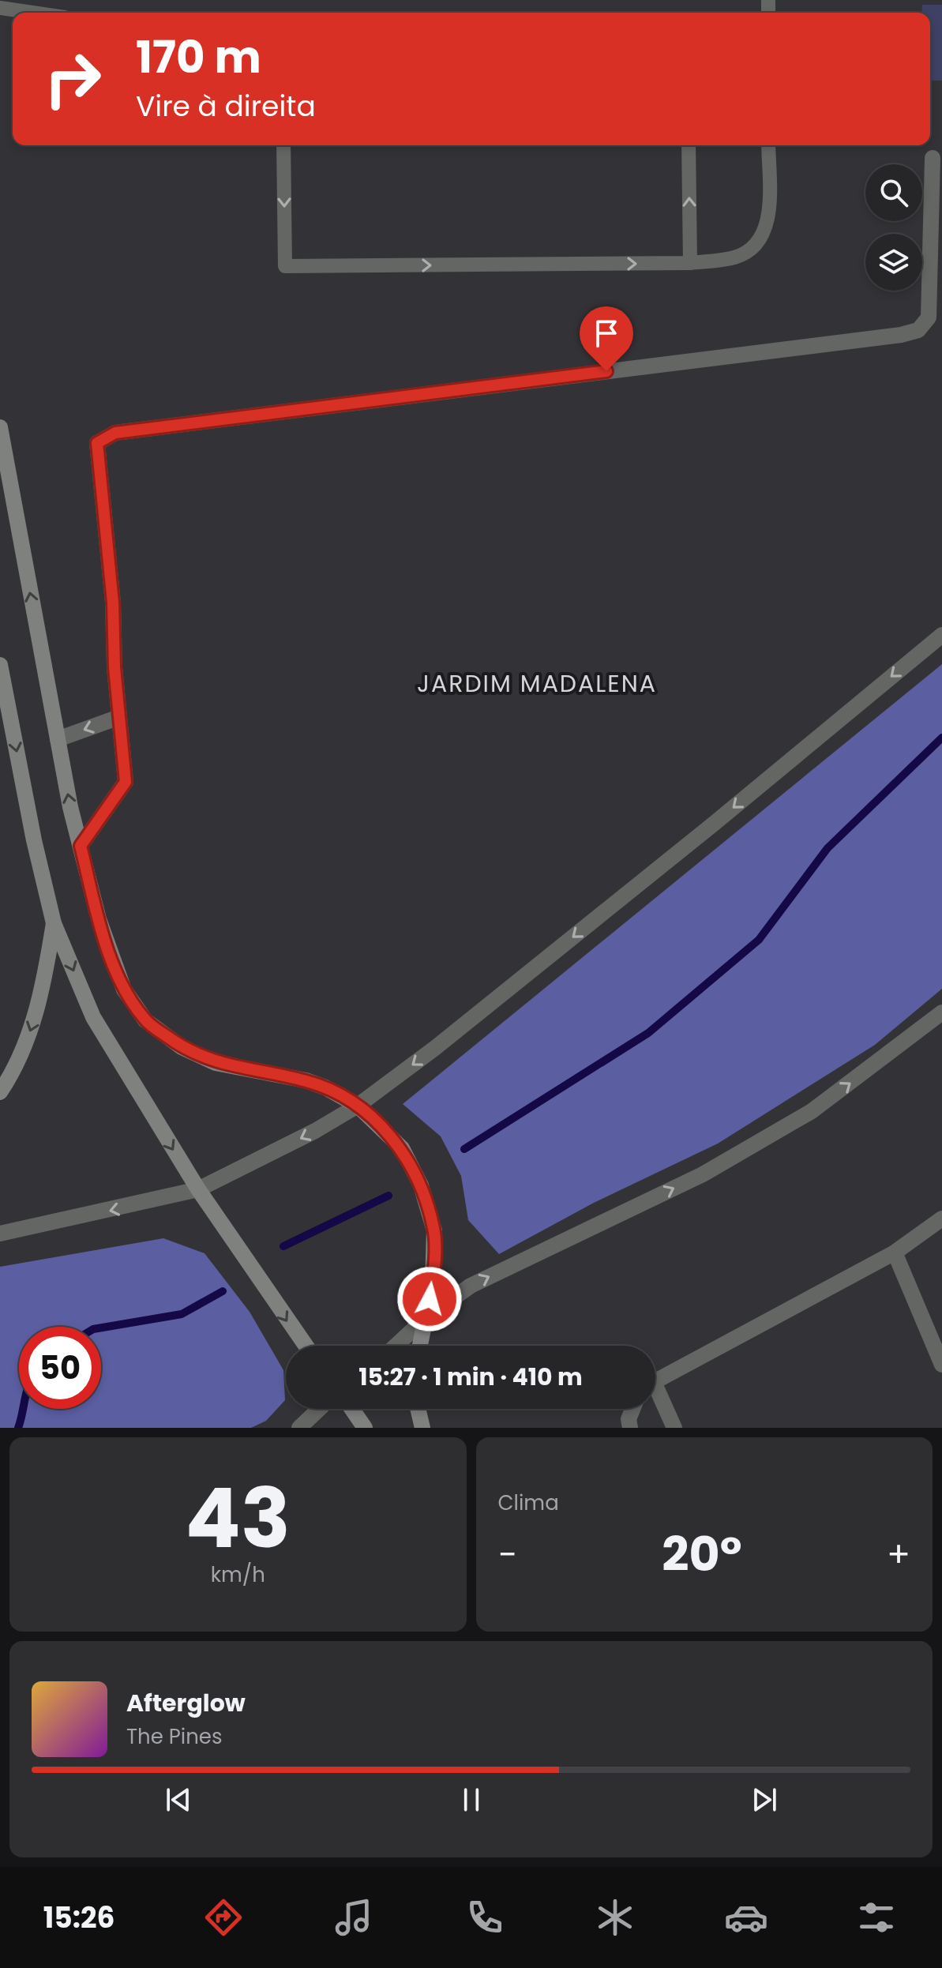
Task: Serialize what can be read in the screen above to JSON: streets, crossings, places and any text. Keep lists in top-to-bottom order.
{
  "districts": ["JARDIM MADALENA"],
  "page": {
    "turn": ["170 m", "Vire à direita"],
    "limit": "50",
    "trip": "15:27 · 1 min · 410 m",
    "tile": [
      ["43", "km/h"],
      "Clima"
    ],
    "heat": ["−", "20°", "+"],
    "song": ["Afterglow", "The Pines"],
    "tabs": "15:26"
  }
}
